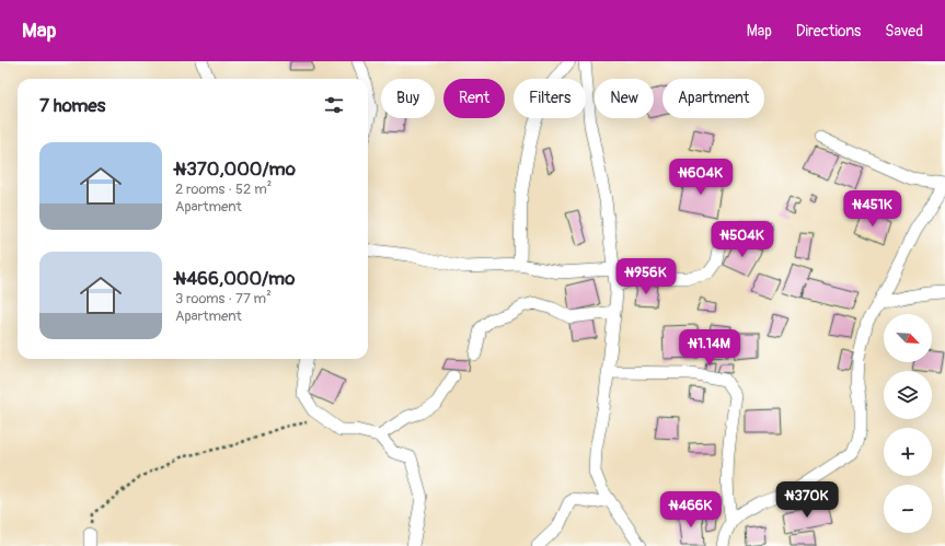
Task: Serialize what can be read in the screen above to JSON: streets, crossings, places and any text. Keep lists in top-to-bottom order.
{
  "north": "bottom right",
  "page": {
    "header": "Map",
    "nav": ["Map", "Directions", "Saved"],
    "chip": [
      "Buy",
      "Rent",
      "Filters",
      "New",
      "Apartment"
    ],
    "heading": "7 homes",
    "list": [
      {
        "name": "₦370,000/mo",
        "note": "2 rooms · 52 m² · Apartment"
      },
      {
        "name": "₦466,000/mo",
        "note": "3 rooms · 77 m² · Apartment"
      }
    ],
    "price": [
      "₦604K",
      "₦451K",
      "₦504K",
      "₦956K",
      "₦1.14M",
      "₦370K",
      "₦466K"
    ],
    "map_buttons": ["+", "−"]
  }
}
